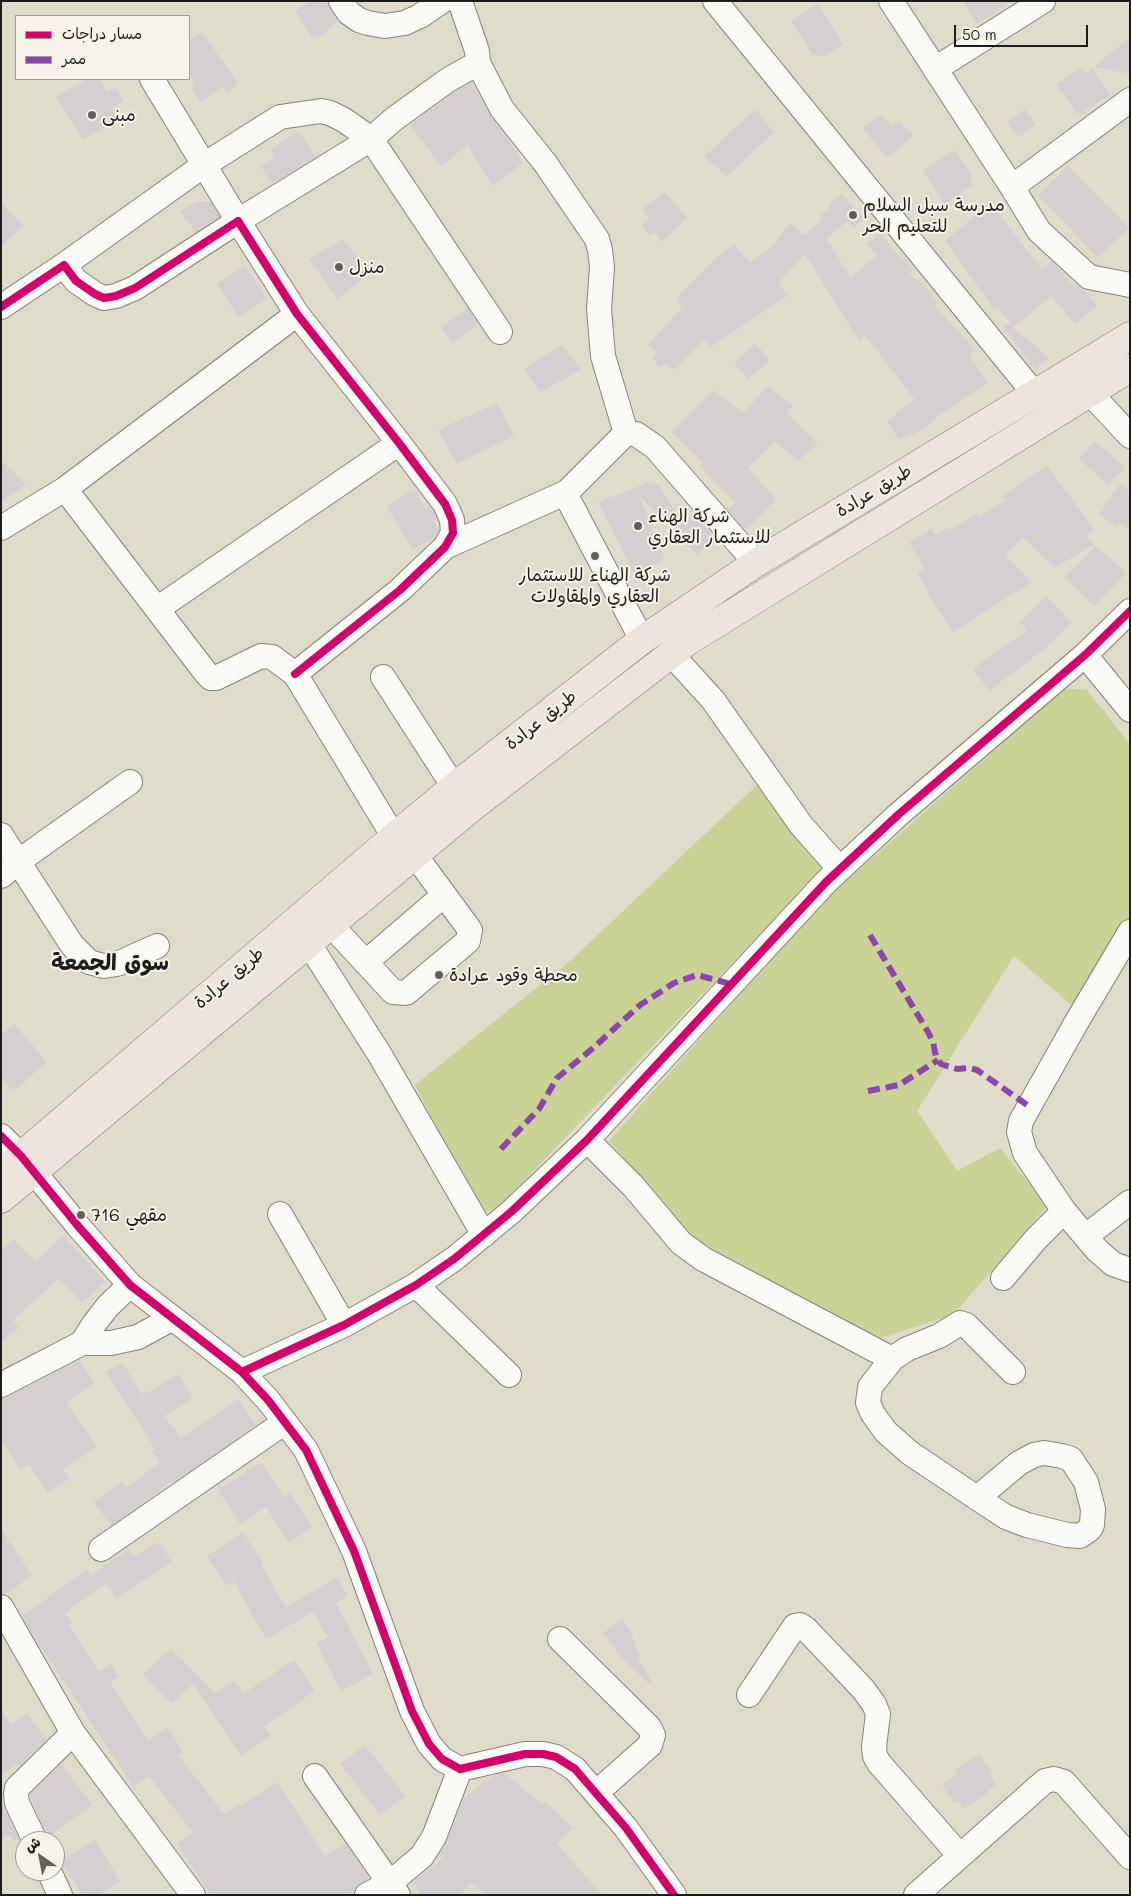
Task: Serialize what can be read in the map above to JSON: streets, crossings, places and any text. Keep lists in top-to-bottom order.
{
  "streets": {
    "main road": ["طريق عرادة"]
  },
  "districts": ["سوق الجمعة"],
  "places": [
    "مبنى",
    "مدرسة سبل السلام للتعليم الحر",
    "منزل",
    "شركة الهناء للاستثمار العقاري",
    "شركة الهناء للاستثمار العقاري والمقاولات",
    "محطة وقود عرادة",
    "مقهي 716"
  ],
  "legend": ["مسار دراجات", "ممر"],
  "scale_bar": "50 m",
  "north": "top left"
}
